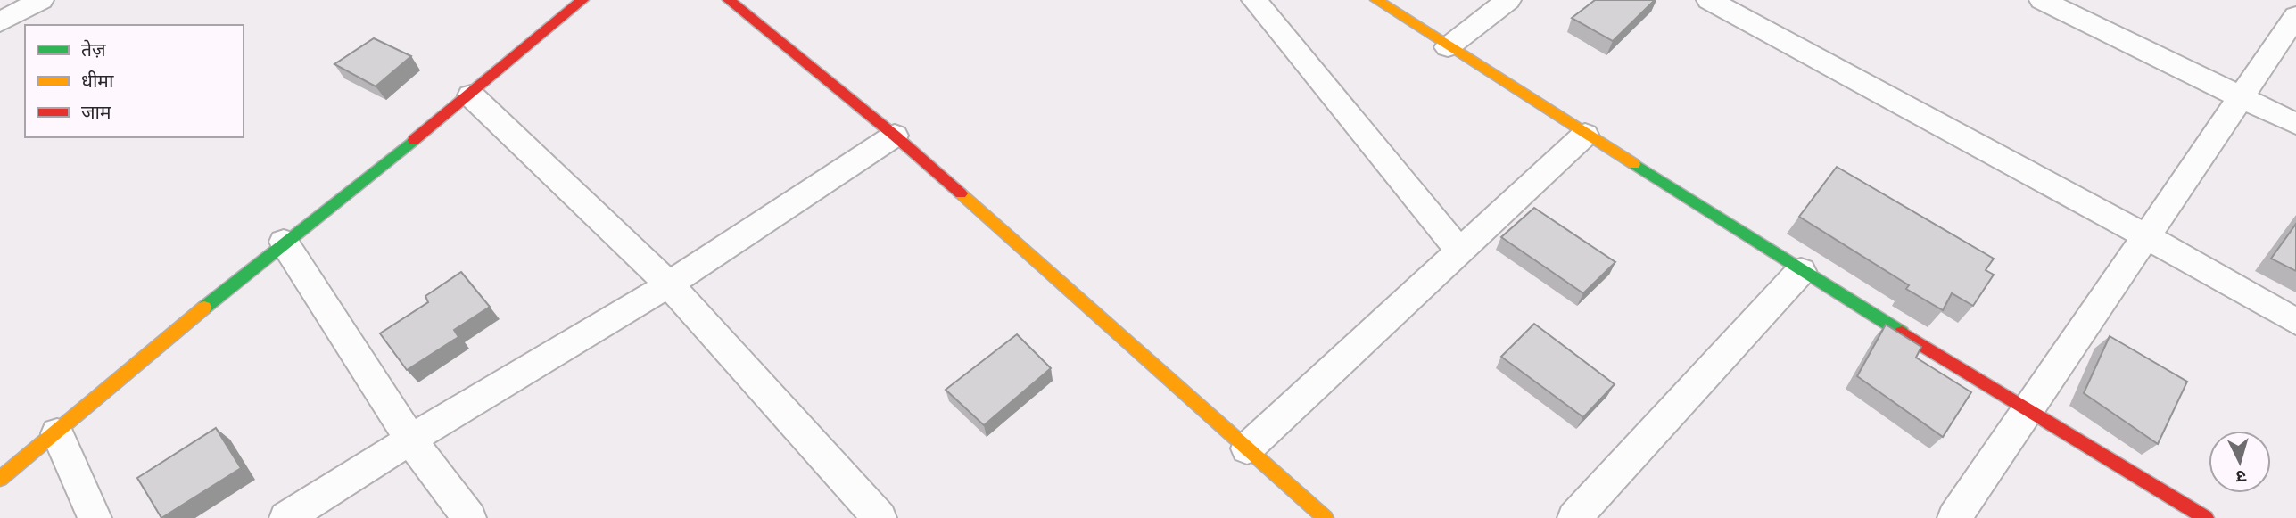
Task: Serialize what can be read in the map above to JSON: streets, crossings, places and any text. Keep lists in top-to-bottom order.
{
  "legend": ["तेज़", "धीमा", "जाम"],
  "north": "bottom"
}
